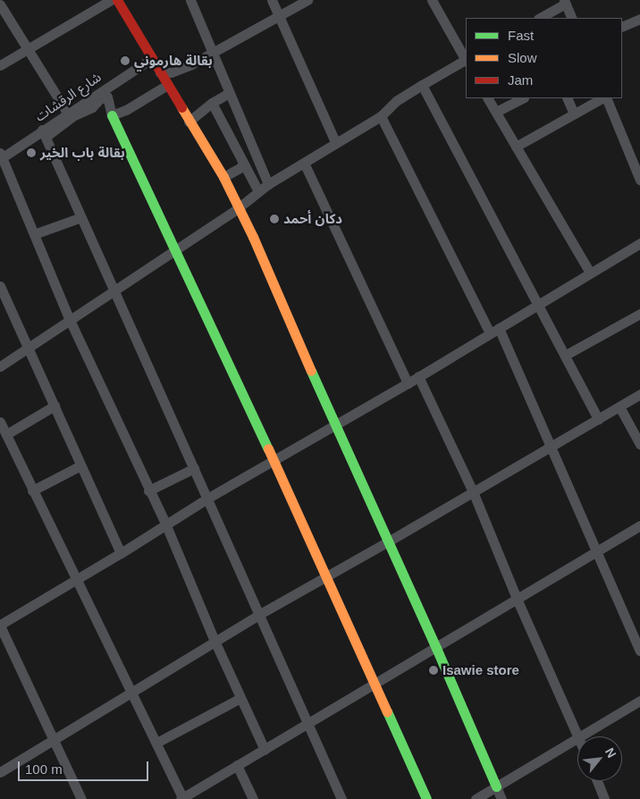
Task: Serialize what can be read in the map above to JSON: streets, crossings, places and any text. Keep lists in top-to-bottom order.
{
  "streets": {
    "street": ["شارع الرقشات"]
  },
  "places": [
    "بقالة هارموني",
    "بقالة باب الخير",
    "دكان أحمد",
    "Isawie store"
  ],
  "legend": ["Fast", "Slow", "Jam"],
  "scale_bar": "100 m",
  "north": "top right"
}
